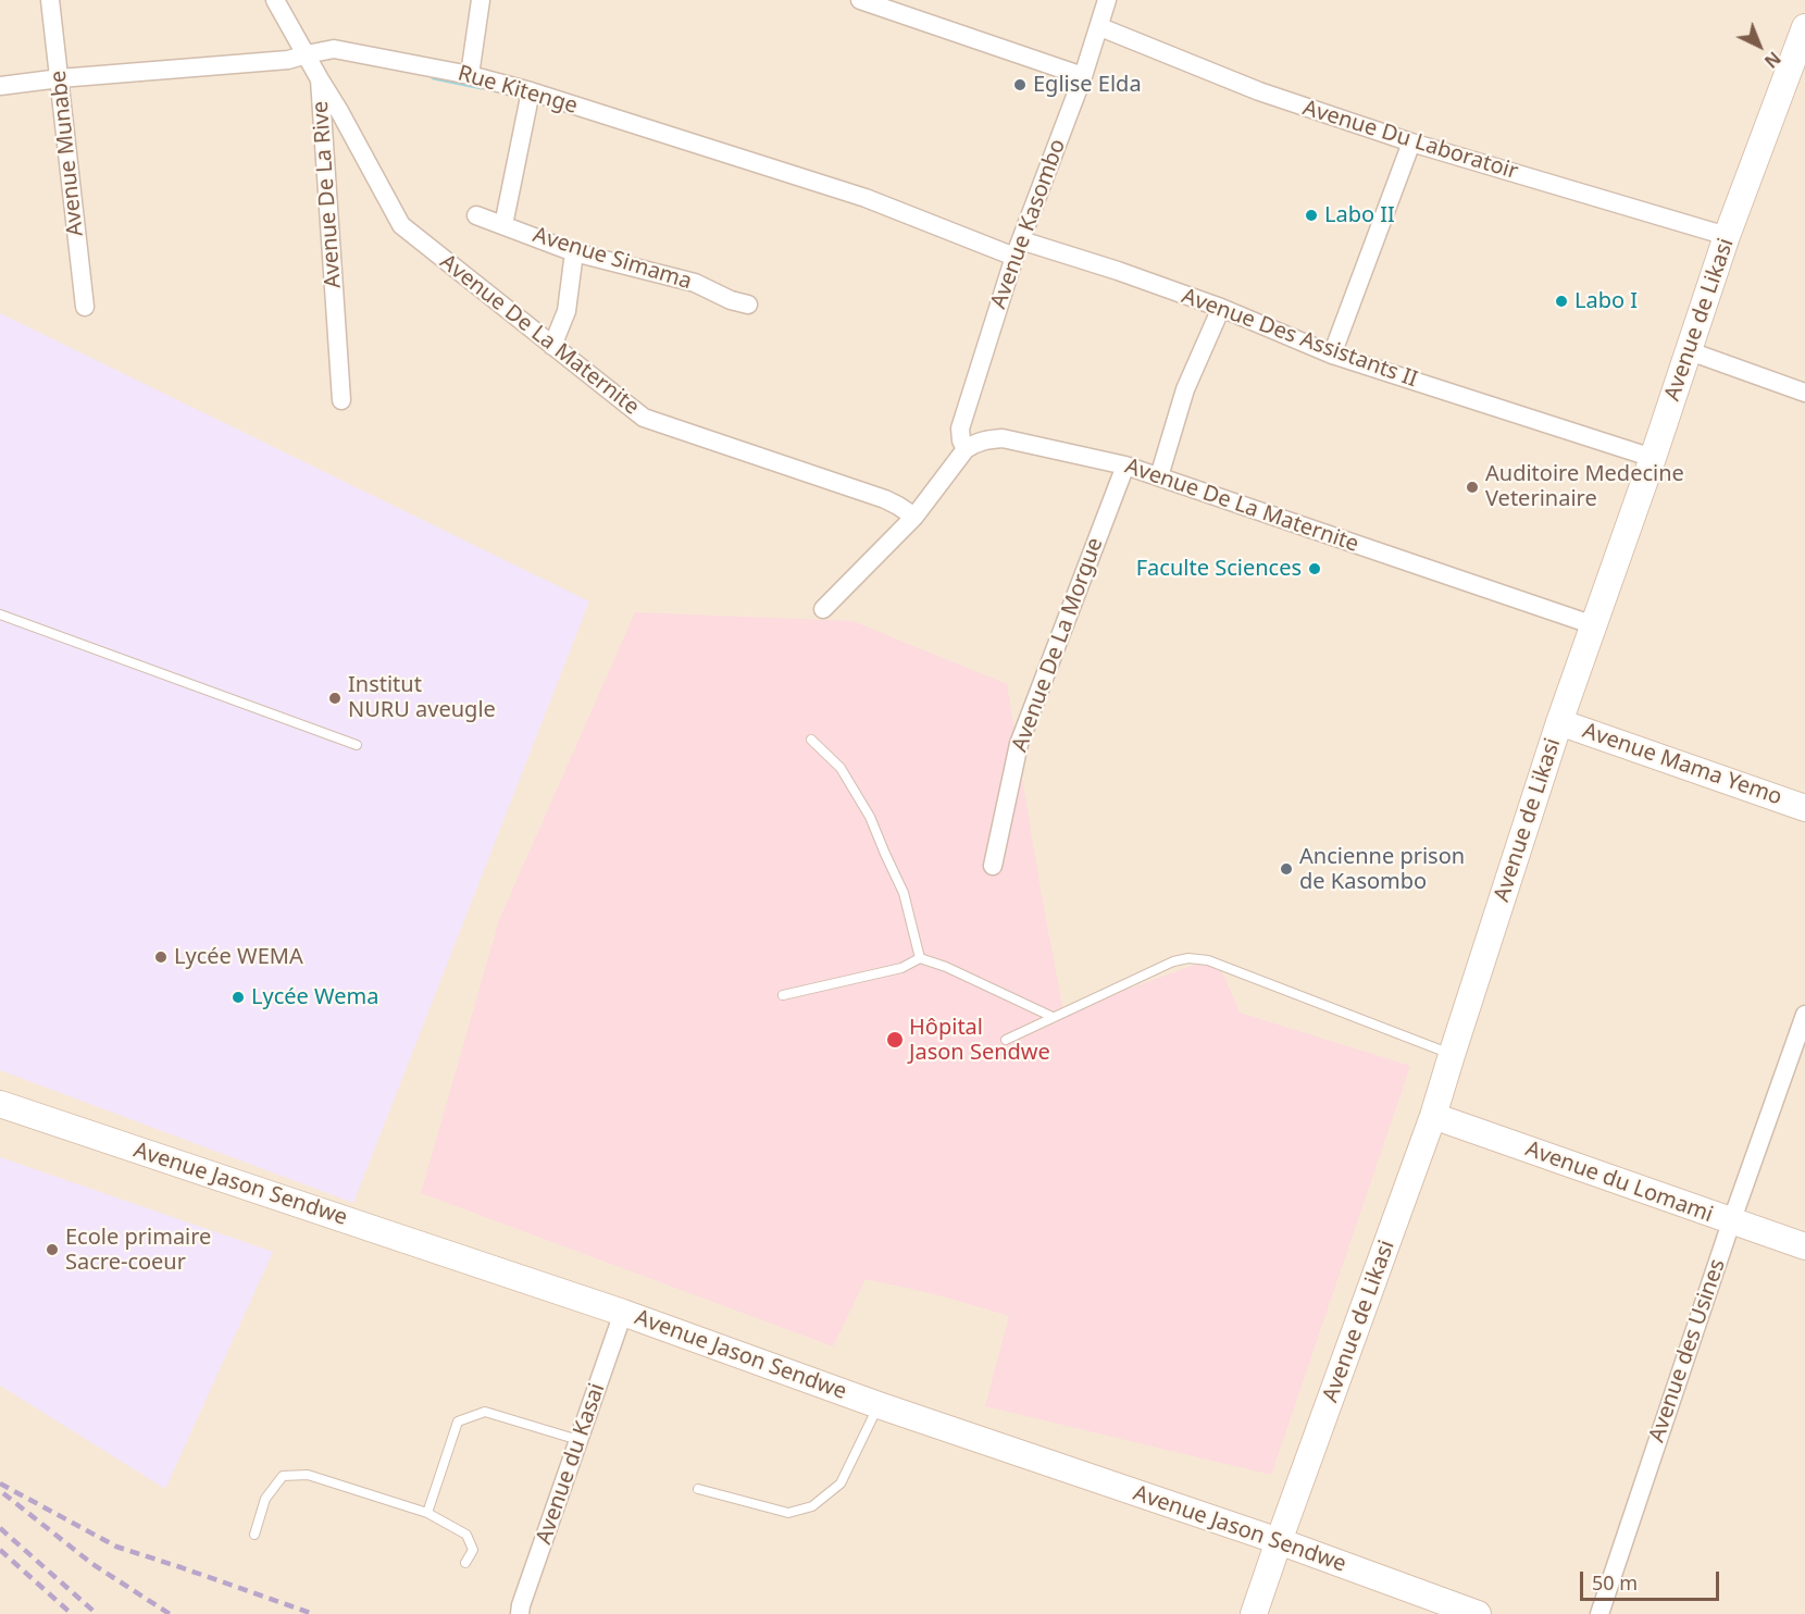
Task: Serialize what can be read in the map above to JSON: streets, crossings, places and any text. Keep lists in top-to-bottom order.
{
  "streets": {
    "main road": [
      "Avenue de Likasi",
      "Avenue Mama Yemo",
      "Avenue du Lomami",
      "Avenue Jason Sendwe"
    ],
    "street": [
      "Rue Kitenge",
      "Avenue Du Laboratoir",
      "Avenue Munabe",
      "Avenue De La Rive",
      "Avenue Kasombo",
      "Avenue Simama",
      "Avenue De La Maternite",
      "Avenue Des Assistants II",
      "Avenue De La Morgue",
      "Avenue des Usines",
      "Avenue du Kasai"
    ]
  },
  "crossings": [
    ["Rue Kitenge", "Avenue Munabe"],
    ["Rue Kitenge", "Avenue De La Rive"],
    ["Rue Kitenge", "Avenue Kasombo"],
    ["Rue Kitenge", "Avenue Des Assistants II"],
    ["Avenue Du Laboratoir", "Avenue Kasombo"],
    ["Avenue Du Laboratoir", "Avenue de Likasi"],
    ["Avenue De La Rive", "Avenue De La Maternite"],
    ["Avenue Kasombo", "Avenue De La Maternite"],
    ["Avenue Kasombo", "Avenue Des Assistants II"],
    ["Avenue de Likasi", "Avenue De La Maternite"],
    ["Avenue de Likasi", "Avenue Des Assistants II"],
    ["Avenue de Likasi", "Avenue Mama Yemo"],
    ["Avenue de Likasi", "Avenue du Lomami"],
    ["Avenue de Likasi", "Avenue Jason Sendwe"],
    ["Avenue De La Maternite", "Avenue De La Morgue"],
    ["Avenue du Lomami", "Avenue des Usines"],
    ["Avenue Jason Sendwe", "Avenue du Kasai"]
  ],
  "places": [
    "Eglise Elda",
    "Labo II",
    "Labo I",
    "Auditoire Medecine Veterinaire",
    "Faculte Sciences",
    "Institut NURU aveugle",
    "Ancienne prison de Kasombo",
    "Lycée WEMA",
    "Lycée Wema",
    "Hôpital Jason Sendwe",
    "Ecole primaire Sacre-coeur"
  ],
  "scale_bar": "50 m",
  "north": "bottom right"
}
